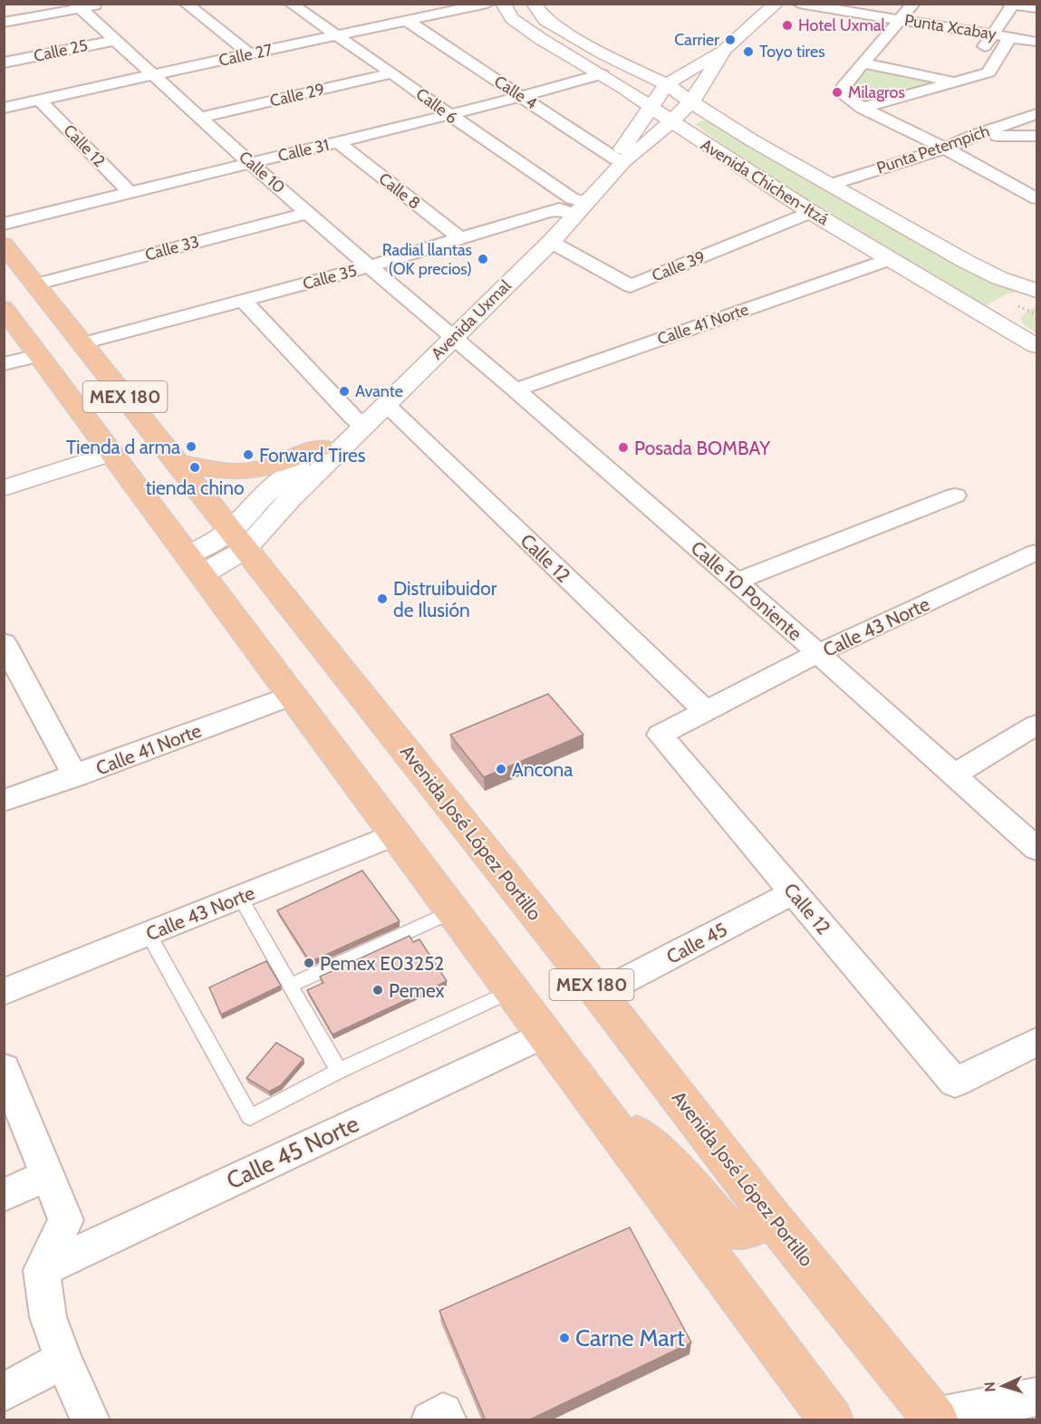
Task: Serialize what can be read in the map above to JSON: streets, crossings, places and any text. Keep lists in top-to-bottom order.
{
  "streets": {
    "main road": [
      "Avenida Chichen-Itzá",
      "Avenida Uxmal",
      "MEX 180",
      "Avenida José López Portillo"
    ],
    "street": [
      "Punta Xcabay",
      "Calle 25",
      "Calle 27",
      "Calle 4",
      "Calle 29",
      "Calle 6",
      "Calle 12",
      "Punta Petempich",
      "Calle 31",
      "Calle 10",
      "Calle 8",
      "Calle 33",
      "Calle 39",
      "Calle 35",
      "Calle 41 Norte",
      "Calle 10 Poniente",
      "Calle 43 Norte",
      "Calle 45",
      "Calle 45 Norte"
    ]
  },
  "crossings": [
    ["Calle 25", "Calle 10"],
    ["Calle 27", "Calle 4"],
    ["Calle 27", "Calle 6"],
    ["Calle 27", "Calle 12"],
    ["Calle 27", "Calle 10"],
    ["Calle 4", "Calle 31"],
    ["Calle 4", "Avenida Uxmal"],
    ["Calle 29", "Calle 6"],
    ["Calle 29", "Calle 10"],
    ["Calle 6", "Calle 31"],
    ["Calle 6", "Calle 35"],
    ["Calle 6", "Avenida Uxmal"],
    ["Calle 12", "Calle 31"],
    ["Calle 12", "Avenida Uxmal"],
    ["Calle 12", "Calle 43 Norte"],
    ["Calle 12", "Calle 45"],
    ["Punta Petempich", "Avenida Chichen-Itzá"],
    ["Calle 31", "Calle 10"],
    ["Calle 31", "Avenida Chichen-Itzá"],
    ["Calle 31", "Calle 8"],
    ["Calle 10", "Calle 33"],
    ["Calle 10", "Calle 35"],
    ["Calle 10", "Avenida Uxmal"],
    ["Calle 10", "Calle 10 Poniente"],
    ["Avenida Chichen-Itzá", "Calle 39"],
    ["Avenida Chichen-Itzá", "Avenida Uxmal"],
    ["Avenida Chichen-Itzá", "Calle 41 Norte"],
    ["Calle 8", "Calle 35"],
    ["Calle 33", "Avenida José López Portillo"],
    ["Calle 39", "Avenida Uxmal"],
    ["Calle 35", "Avenida Uxmal"],
    ["Calle 35", "Avenida José López Portillo"],
    ["Avenida Uxmal", "MEX 180"],
    ["Avenida Uxmal", "Calle 10 Poniente"],
    ["Avenida Uxmal", "Avenida José López Portillo"],
    ["Calle 41 Norte", "MEX 180"],
    ["Calle 41 Norte", "Calle 10 Poniente"],
    ["MEX 180", "Calle 43 Norte"],
    ["MEX 180", "Calle 45 Norte"],
    ["Calle 10 Poniente", "Calle 43 Norte"],
    ["Avenida José López Portillo", "Calle 45"]
  ],
  "places": [
    "Hotel Uxmal",
    "Carrier",
    "Toyo tires",
    "Milagros",
    "Radial llantas (OK precios)",
    "Avante",
    "Tienda d arma",
    "Posada BOMBAY",
    "Forward Tires",
    "tienda chino",
    "Distruibuidor de Ilusión",
    "Ancona",
    "Pemex E03252",
    "Pemex",
    "Carne Mart"
  ],
  "north": "left"
}
